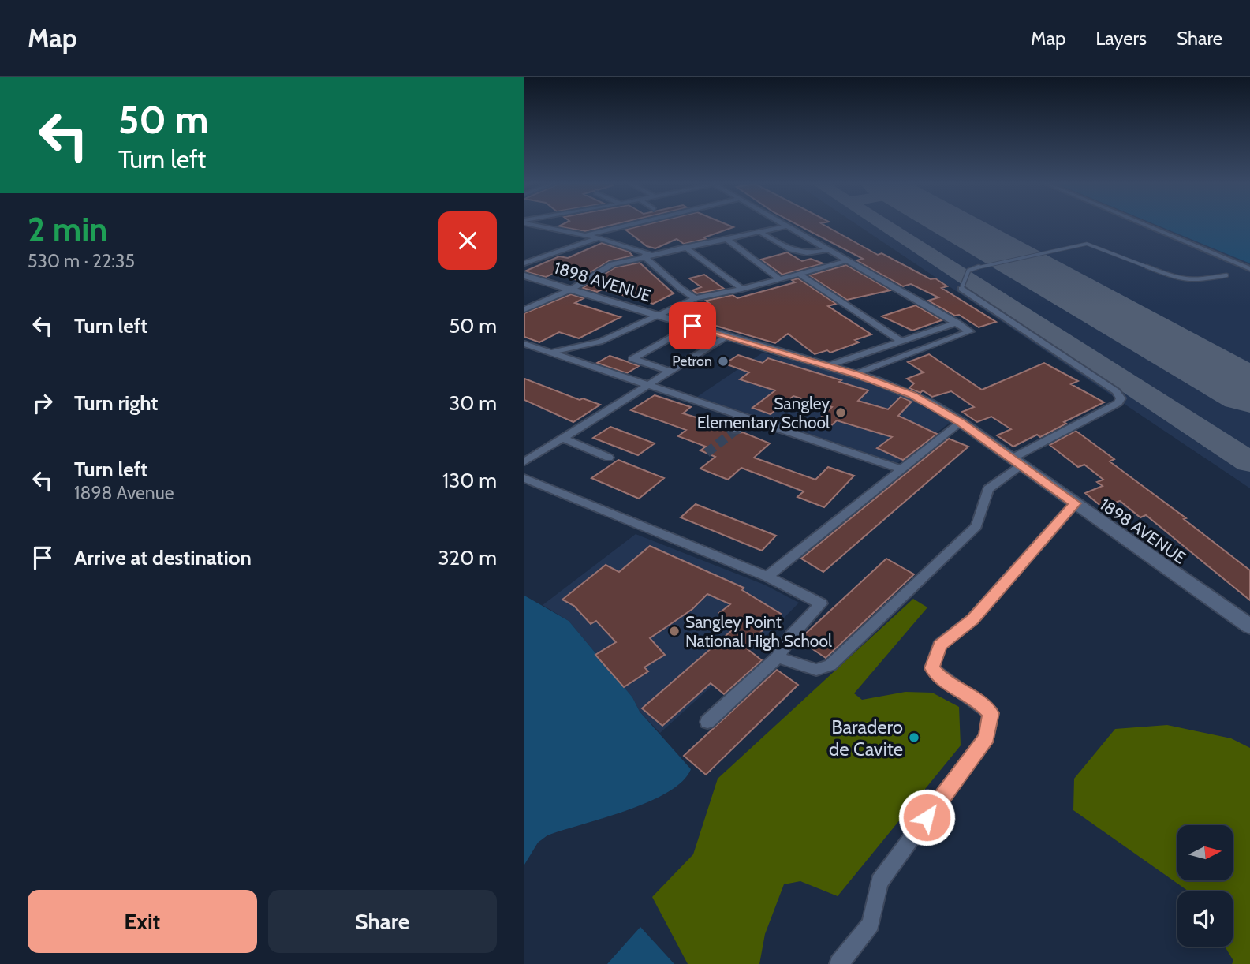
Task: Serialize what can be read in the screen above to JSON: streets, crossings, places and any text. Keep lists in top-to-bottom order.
{
  "streets": {
    "street": ["1898 AVENUE"]
  },
  "places": [
    "Petron",
    "Sangley Elementary School",
    "Sangley Point National High School",
    "Baradero de Cavite"
  ],
  "north": "right",
  "page": {
    "header": "Map",
    "nav": ["Map", "Layers", "Share"],
    "turn": ["50 m", "Turn left"],
    "heading": ["2 min", "530 m · 22:35"],
    "list": [
      {
        "name": "Turn left",
        "value": "50 m"
      },
      {
        "name": "Turn right",
        "value": "30 m"
      },
      {
        "name": "Turn left",
        "note": "1898 Avenue",
        "value": "130 m"
      },
      {
        "name": "Arrive at destination",
        "value": "320 m"
      }
    ],
    "buttons": ["Exit", "Share"]
  }
}
